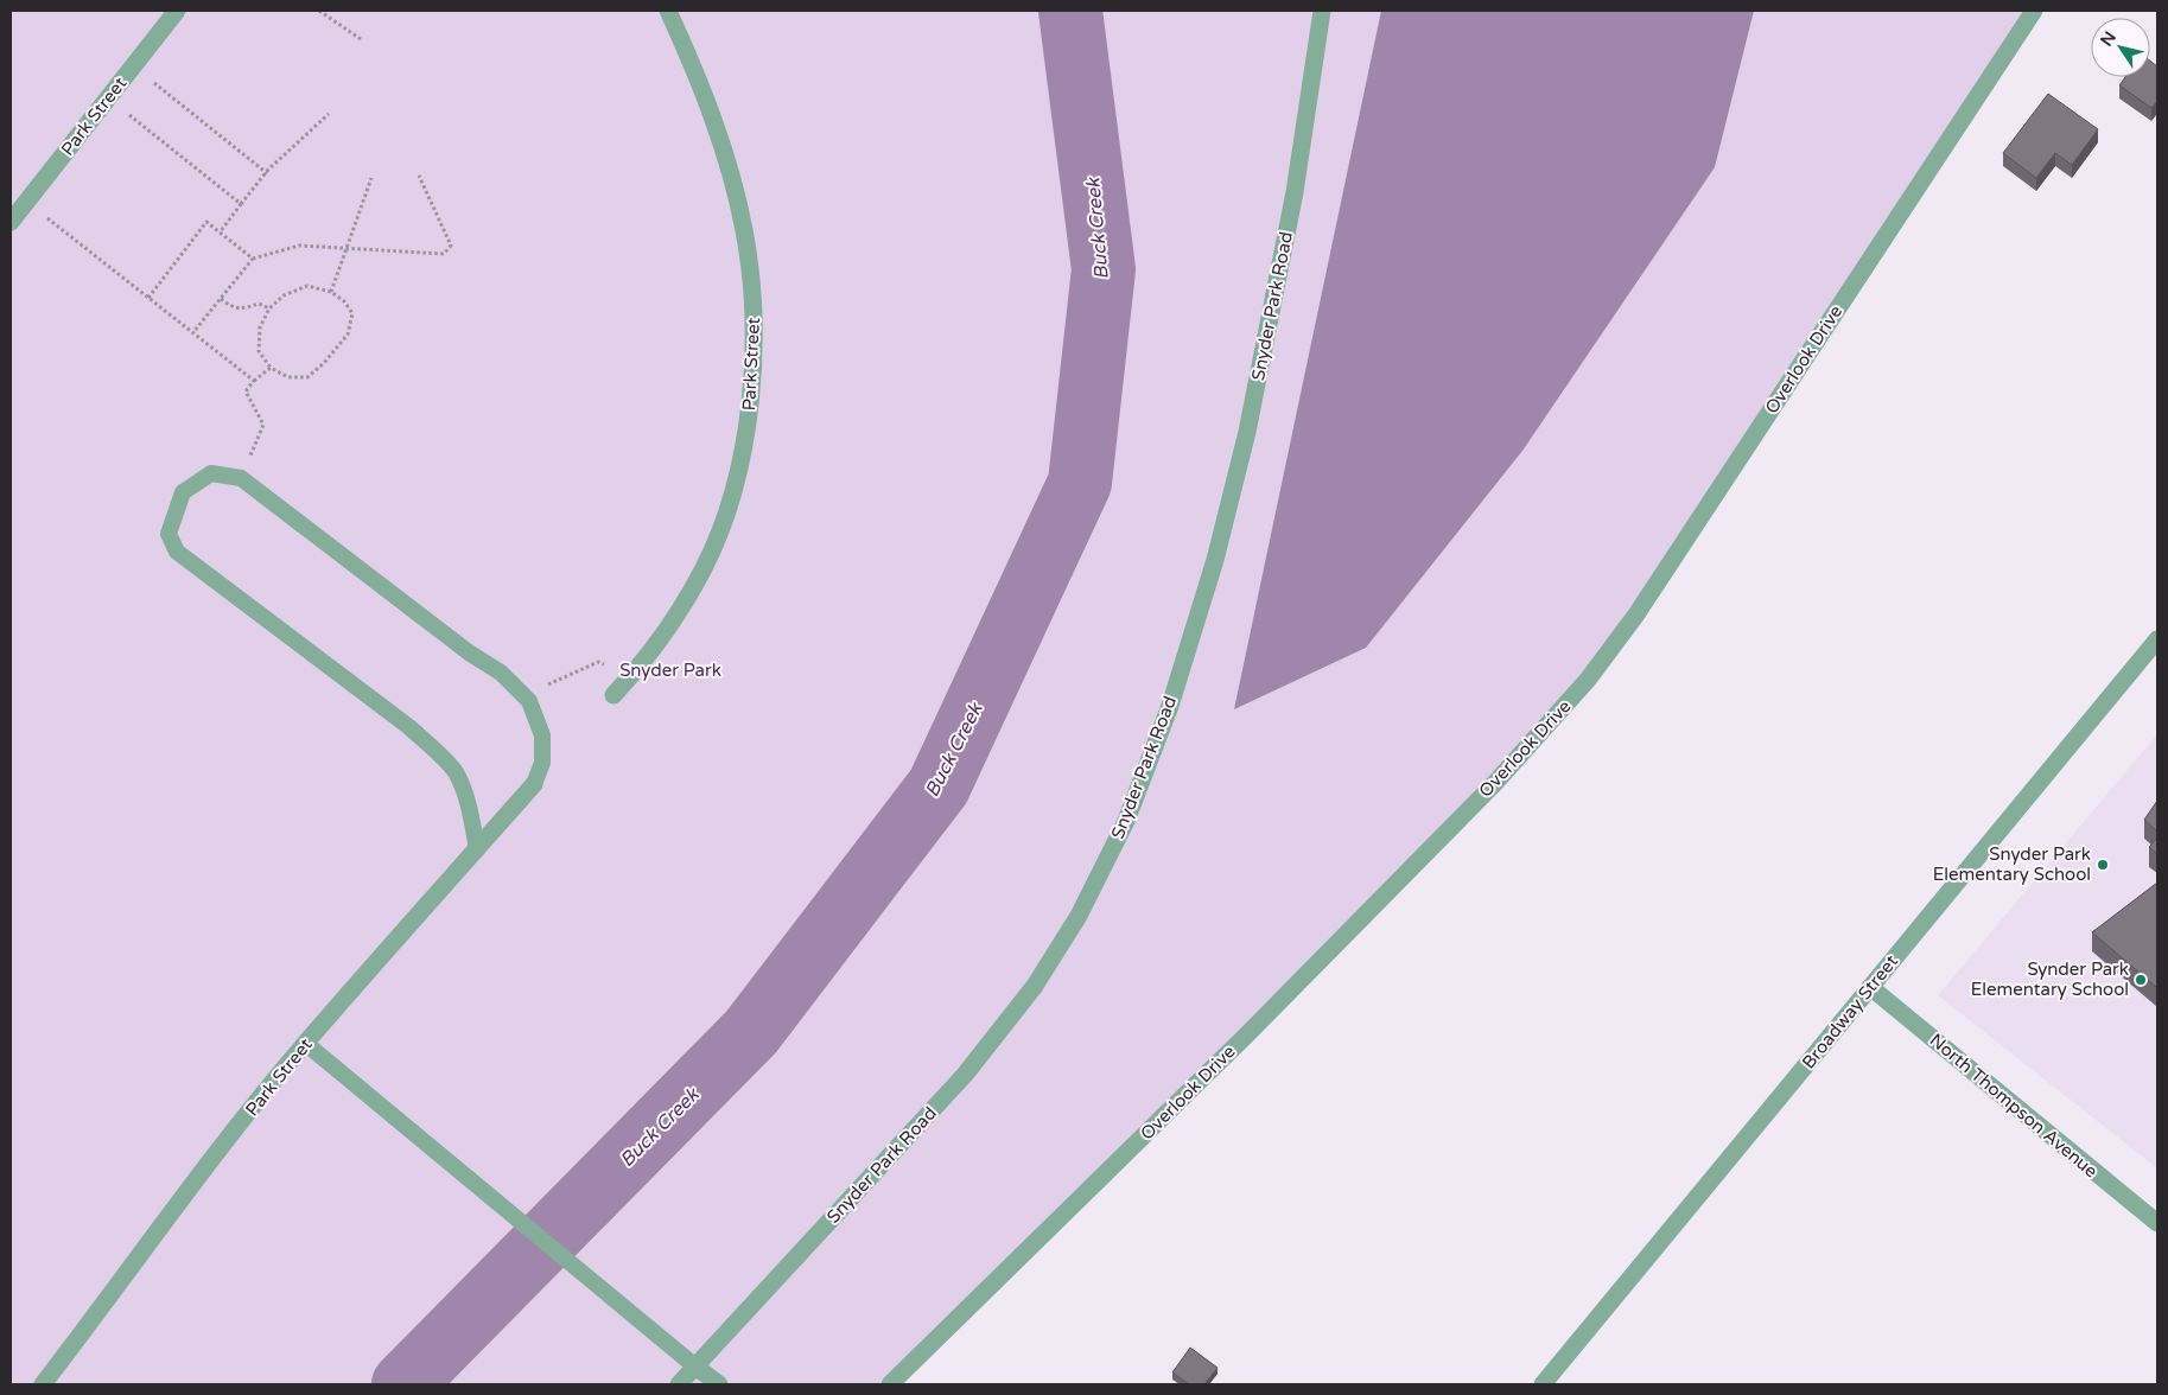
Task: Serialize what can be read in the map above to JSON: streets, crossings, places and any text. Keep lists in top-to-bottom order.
{
  "streets": {
    "street": [
      "Park Street",
      "Snyder Park Road",
      "Overlook Drive",
      "Broadway Street",
      "North Thompson Avenue"
    ]
  },
  "crossings": [
    ["Broadway Street", "North Thompson Avenue"]
  ],
  "water": ["Buck Creek"],
  "parks": ["Snyder Park"],
  "places": ["Snyder Park Elementary School", "Synder Park Elementary School"],
  "north": "top left"
}
